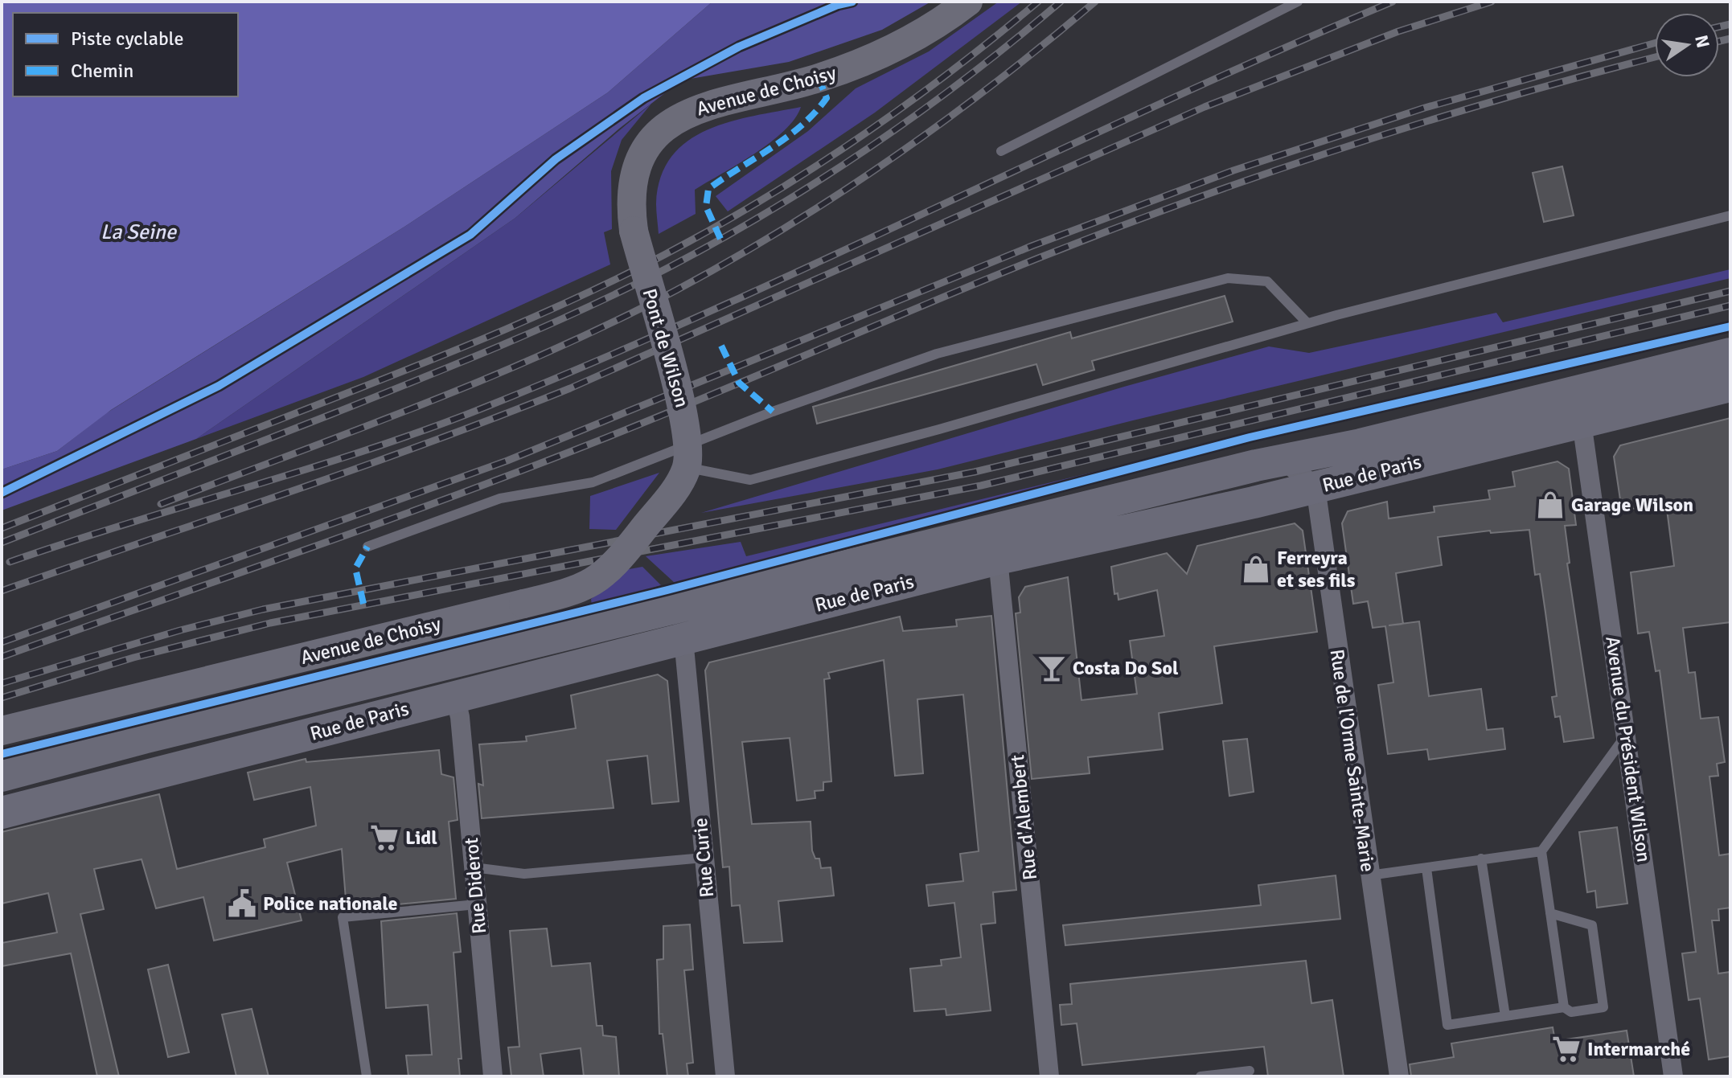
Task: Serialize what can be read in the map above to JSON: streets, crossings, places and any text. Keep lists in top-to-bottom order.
{
  "streets": {
    "main road": ["Avenue de Choisy", "Pont de Wilson", "Rue de Paris"],
    "street": [
      "Avenue du Président Wilson",
      "Rue de l'Orme Sainte-Marie",
      "Rue d'Alembert",
      "Rue Curie",
      "Rue Diderot"
    ]
  },
  "crossings": [
    ["Avenue de Choisy", "Pont de Wilson"],
    ["Rue de Paris", "Avenue du Président Wilson"],
    ["Rue de Paris", "Rue de l'Orme Sainte-Marie"],
    ["Rue de Paris", "Rue d'Alembert"],
    ["Rue de Paris", "Rue Curie"],
    ["Rue de Paris", "Rue Diderot"]
  ],
  "water": ["La Seine"],
  "places": {
    "shop": ["Garage Wilson", "Ferreyra et ses fils"],
    "bar": ["Costa Do Sol"],
    "supermarket": ["Lidl", "Intermarché"],
    "public building": ["Police nationale"]
  },
  "legend": ["Piste cyclable", "Chemin"],
  "north": "right"
}
